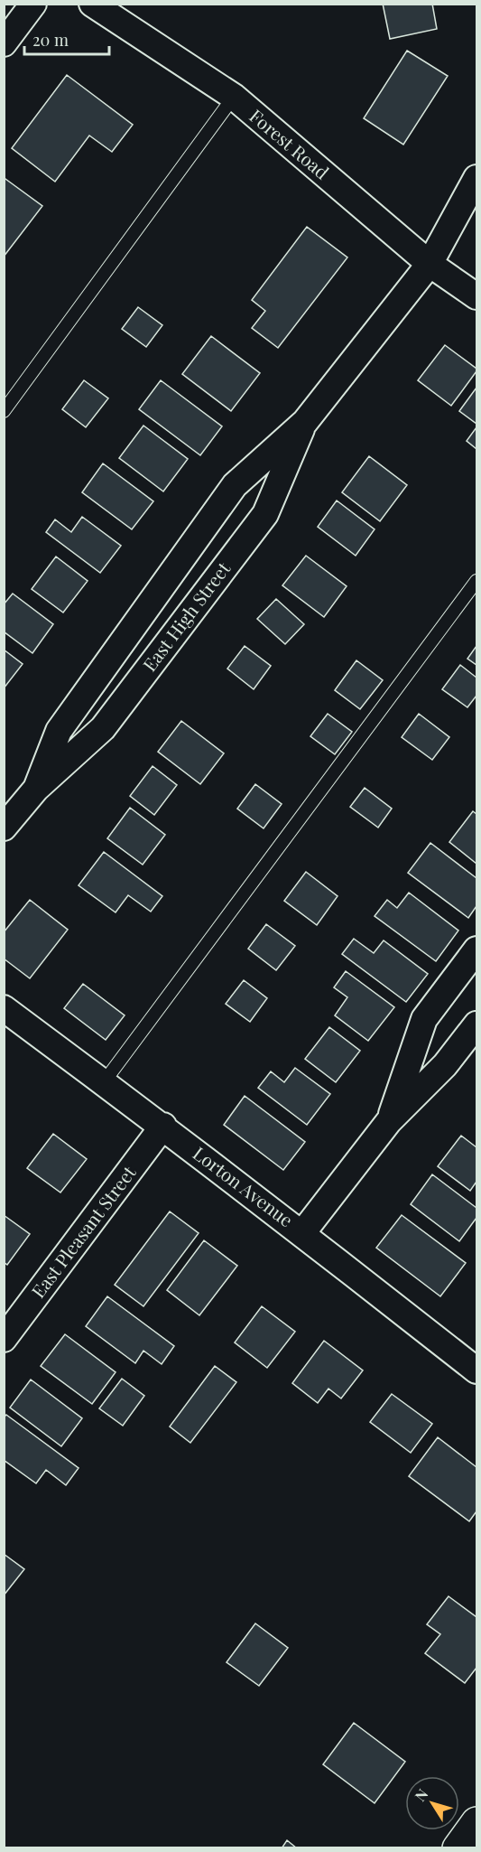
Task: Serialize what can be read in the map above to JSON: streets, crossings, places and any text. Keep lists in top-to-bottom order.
{
  "streets": {
    "street": [
      "Forest Road",
      "East High Street",
      "Lorton Avenue",
      "East Pleasant Street"
    ]
  },
  "crossings": [
    ["Forest Road", "East High Street"],
    ["Lorton Avenue", "East Pleasant Street"]
  ],
  "scale_bar": "20 m",
  "north": "top left"
}
